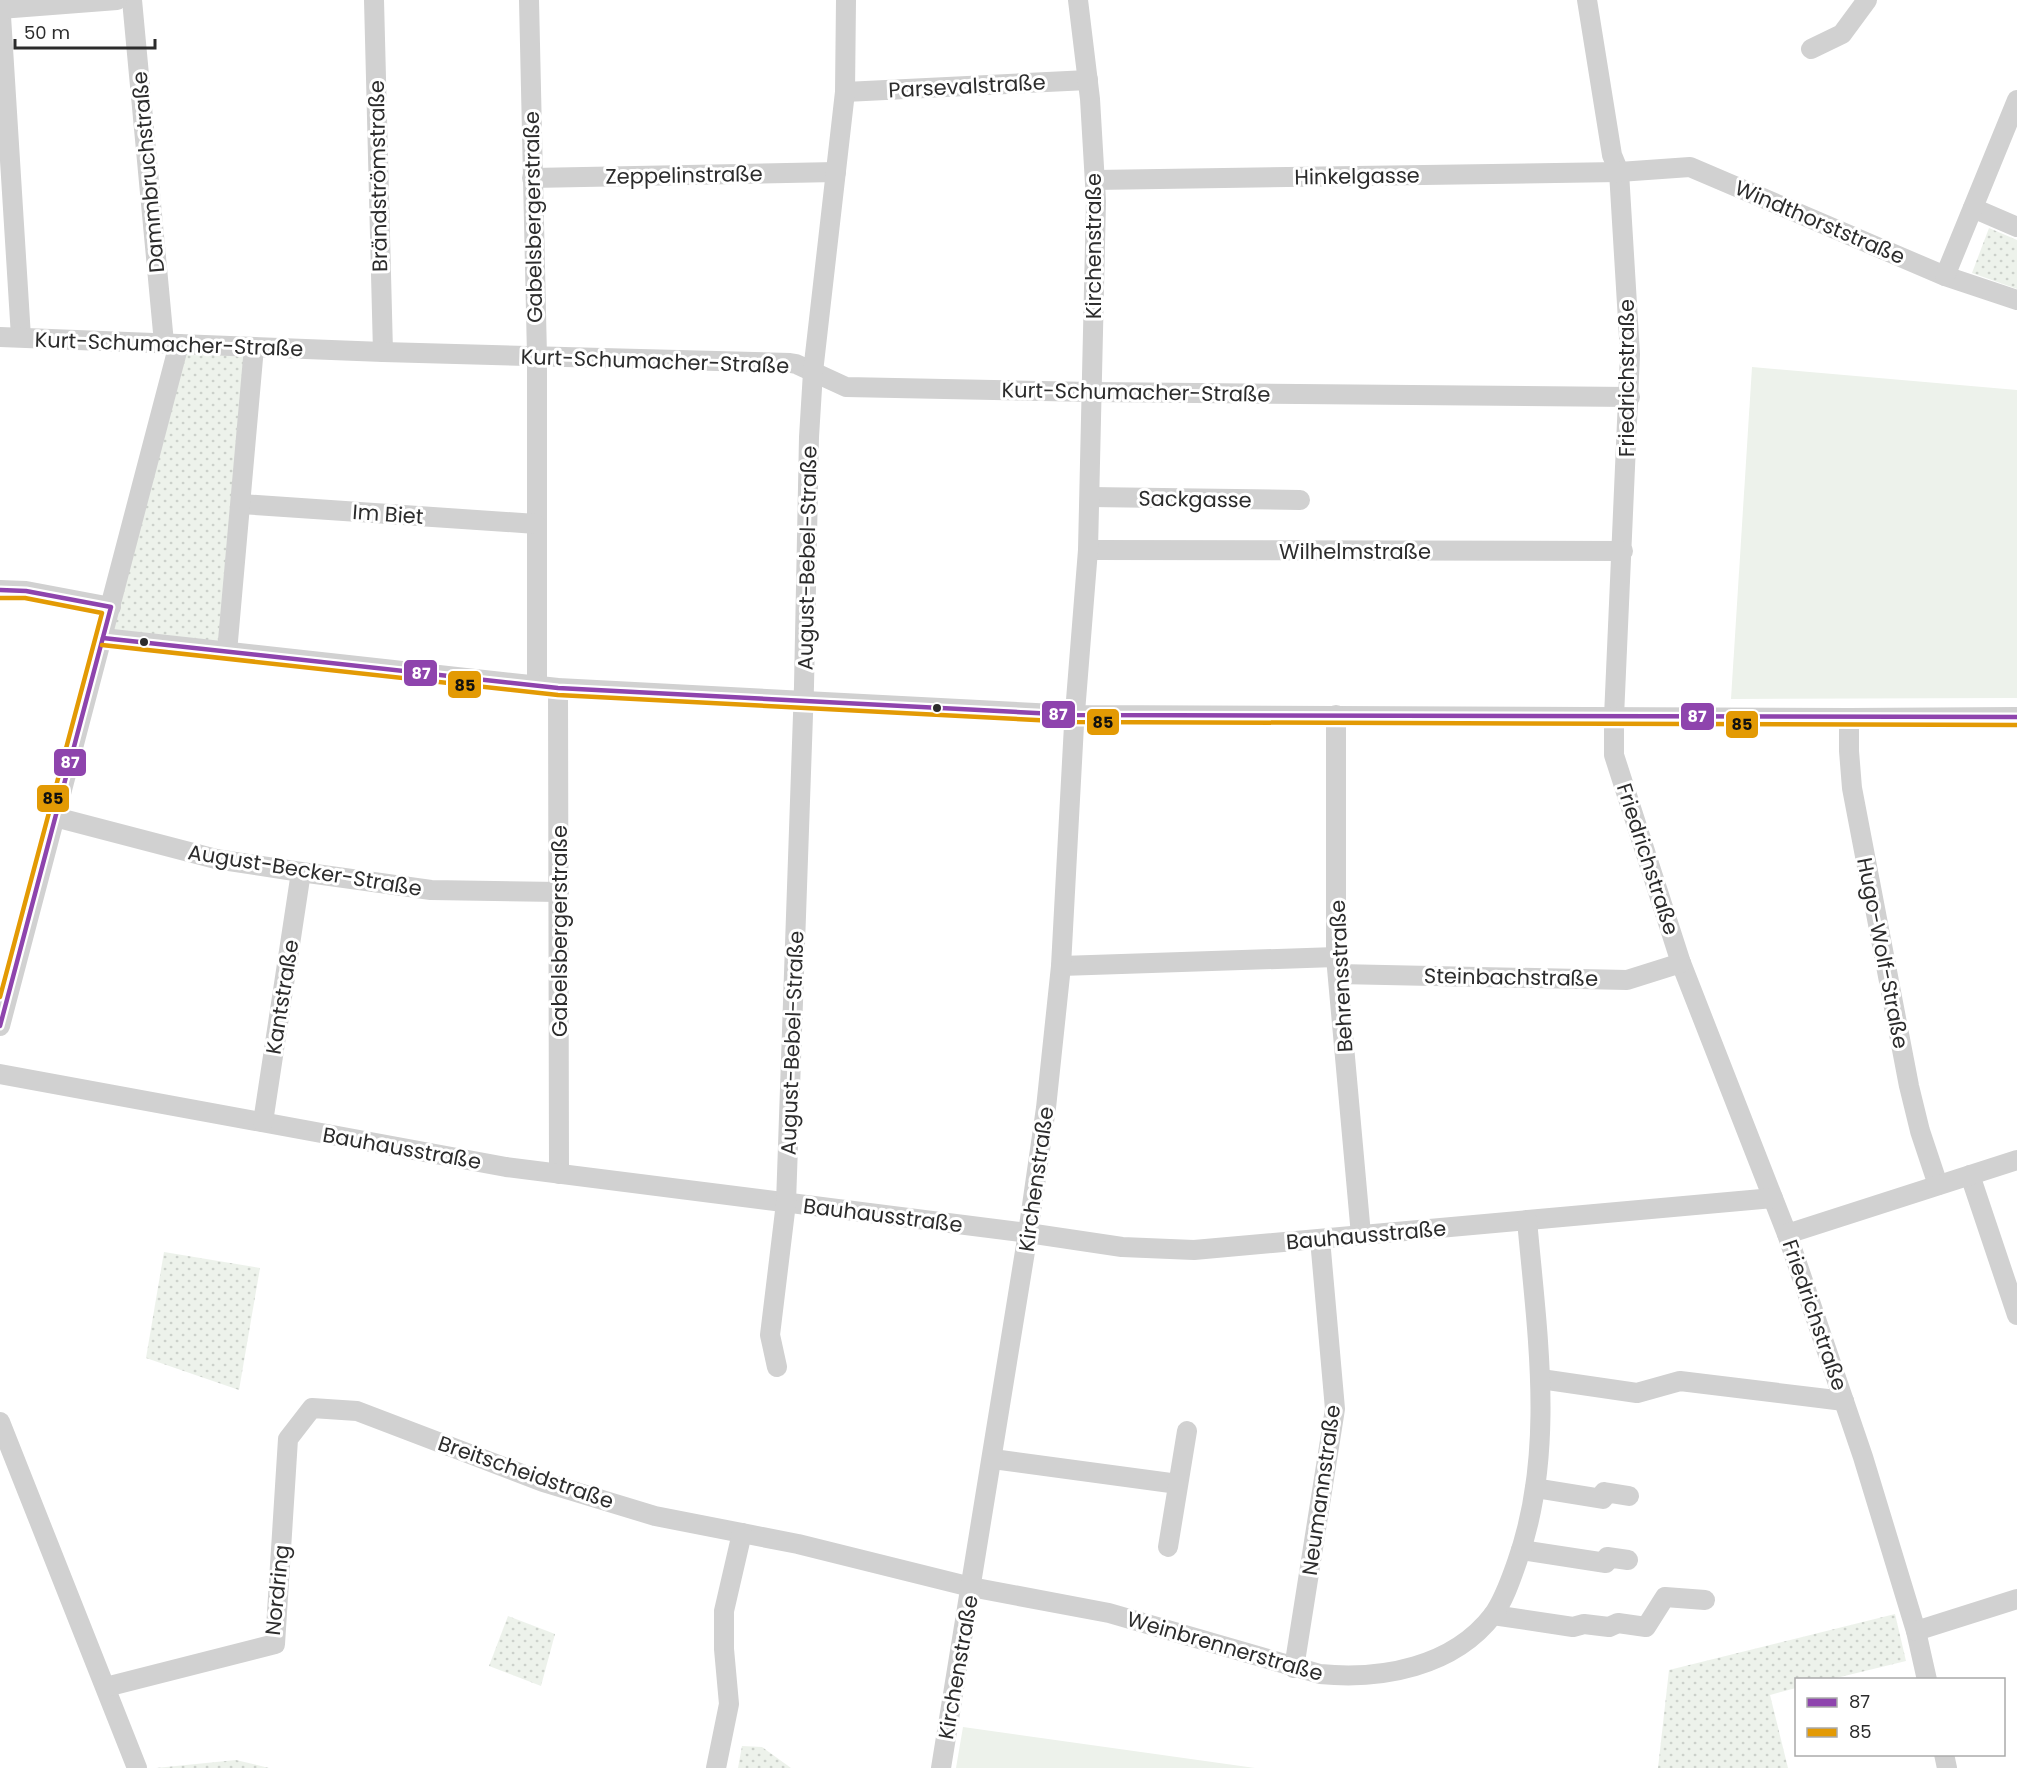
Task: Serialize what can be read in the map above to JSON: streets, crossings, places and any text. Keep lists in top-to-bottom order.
{
  "streets": {
    "street": [
      "Parsevalstraße",
      "Dammbruchstraße",
      "Zeppelinstraße",
      "Brändströmstraße",
      "Hinkelgasse",
      "Gabelsbergerstraße",
      "Windthorststraße",
      "Kirchenstraße",
      "Kurt-Schumacher-Straße",
      "Friedrichstraße",
      "Sackgasse",
      "Im Biet",
      "Wilhelmstraße",
      "August-Bebel-Straße",
      "August-Becker-Straße",
      "Hugo-Wolf-Straße",
      "Behrensstraße",
      "Steinbachstraße",
      "Kantstraße",
      "Bauhausstraße",
      "Breitscheidstraße",
      "Neumannstraße",
      "Nordring",
      "Weinbrennerstraße"
    ]
  },
  "crossings": [
    ["Parsevalstraße", "Kirchenstraße"],
    ["Parsevalstraße", "August-Bebel-Straße"],
    ["Dammbruchstraße", "Kurt-Schumacher-Straße"],
    ["Dammbruchstraße", "August-Becker-Straße"],
    ["Zeppelinstraße", "Gabelsbergerstraße"],
    ["Zeppelinstraße", "August-Bebel-Straße"],
    ["Brändströmstraße", "Kurt-Schumacher-Straße"],
    ["Hinkelgasse", "Windthorststraße"],
    ["Hinkelgasse", "Kirchenstraße"],
    ["Hinkelgasse", "Friedrichstraße"],
    ["Gabelsbergerstraße", "Kurt-Schumacher-Straße"],
    ["Gabelsbergerstraße", "Im Biet"],
    ["Gabelsbergerstraße", "August-Becker-Straße"],
    ["Gabelsbergerstraße", "Bauhausstraße"],
    ["Windthorststraße", "Friedrichstraße"],
    ["Kirchenstraße", "Kurt-Schumacher-Straße"],
    ["Kirchenstraße", "Sackgasse"],
    ["Kirchenstraße", "Wilhelmstraße"],
    ["Kirchenstraße", "Steinbachstraße"],
    ["Kirchenstraße", "Bauhausstraße"],
    ["Kirchenstraße", "Breitscheidstraße"],
    ["Kirchenstraße", "Weinbrennerstraße"],
    ["Kurt-Schumacher-Straße", "Friedrichstraße"],
    ["Kurt-Schumacher-Straße", "August-Bebel-Straße"],
    ["Friedrichstraße", "Wilhelmstraße"],
    ["Friedrichstraße", "Steinbachstraße"],
    ["Friedrichstraße", "Bauhausstraße"],
    ["August-Bebel-Straße", "Bauhausstraße"],
    ["August-Becker-Straße", "Kantstraße"],
    ["Behrensstraße", "Steinbachstraße"],
    ["Behrensstraße", "Bauhausstraße"],
    ["Kantstraße", "Bauhausstraße"],
    ["Bauhausstraße", "Neumannstraße"],
    ["Bauhausstraße", "Weinbrennerstraße"],
    ["Breitscheidstraße", "Nordring"],
    ["Breitscheidstraße", "Weinbrennerstraße"],
    ["Neumannstraße", "Weinbrennerstraße"]
  ],
  "lines": ["transit line 87", "transit line 85"],
  "legend": ["87", "85"],
  "scale_bar": "50 m"
}
